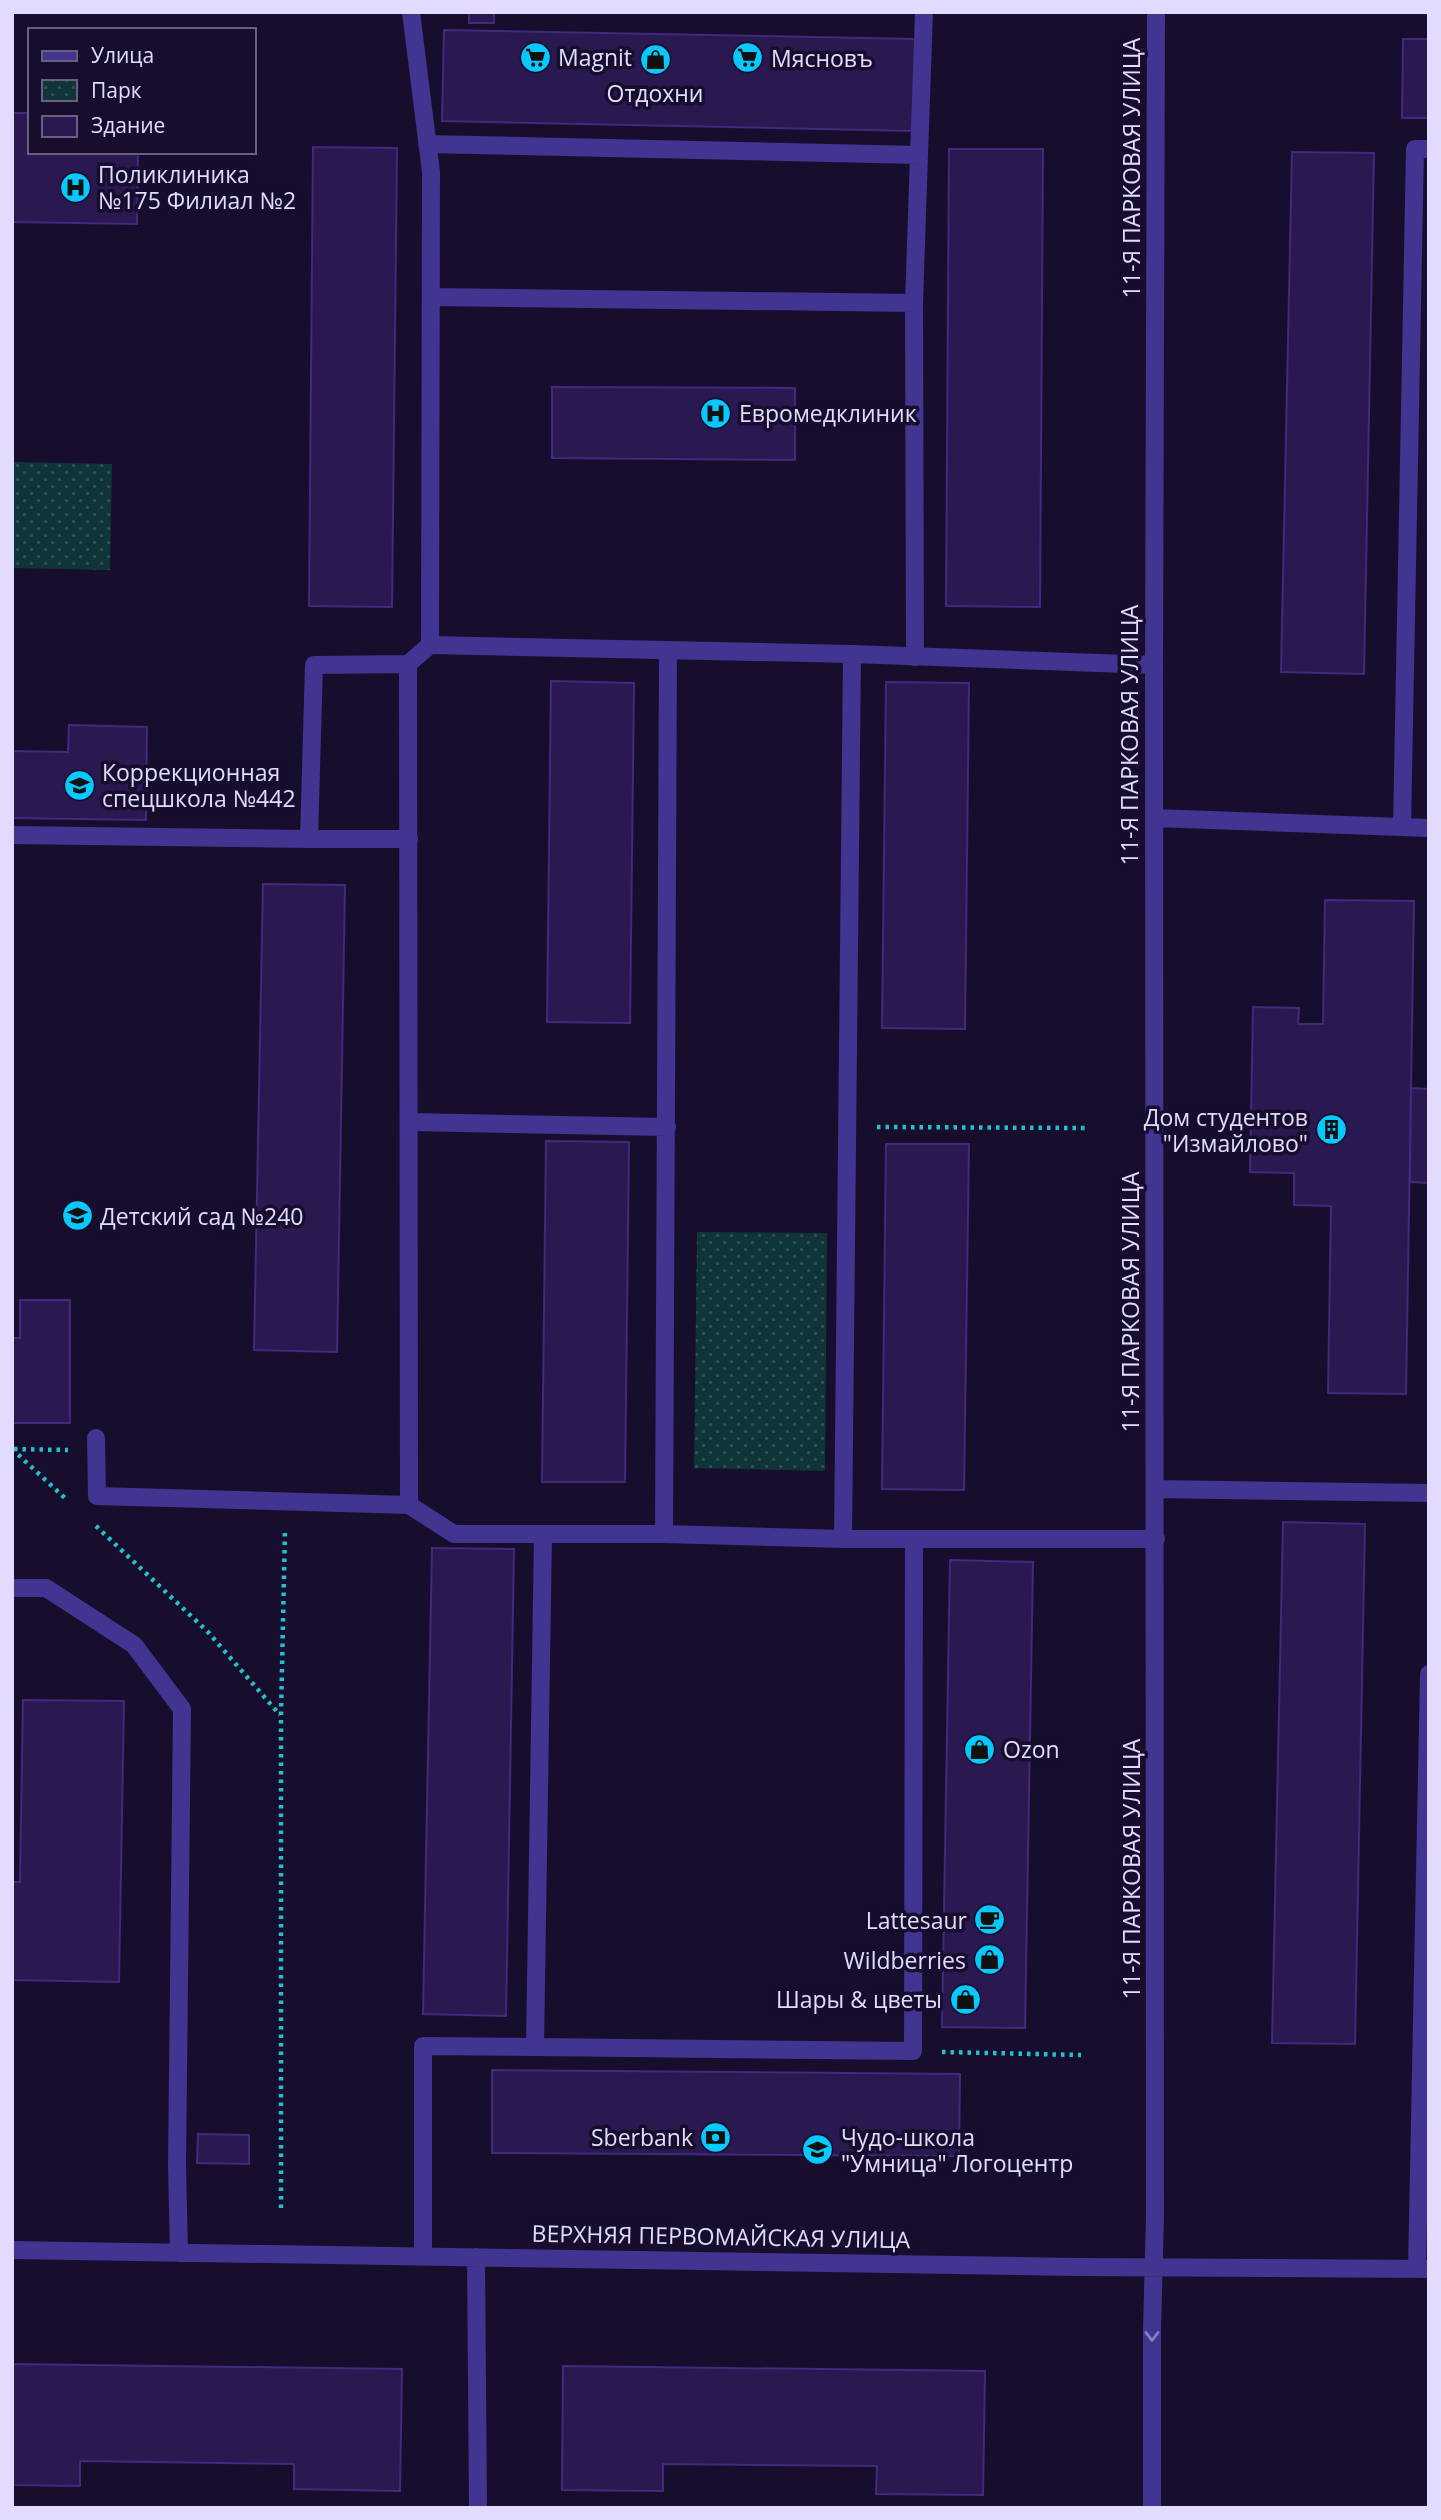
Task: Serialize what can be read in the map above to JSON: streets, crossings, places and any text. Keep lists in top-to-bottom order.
{
  "streets": {
    "street": ["11-Я ПАРКОВАЯ УЛИЦА", "ВЕРХНЯЯ ПЕРВОМАЙСКАЯ УЛИЦА"]
  },
  "crossings": [
    ["11-Я ПАРКОВАЯ УЛИЦА", "ВЕРХНЯЯ ПЕРВОМАЙСКАЯ УЛИЦА"]
  ],
  "places": {
    "supermarket": ["Magnit", "Мясновъ"],
    "shop": [
      "Отдохни",
      "Ozon",
      "Wildberries",
      "Шары & цветы"
    ],
    "hospital": ["Поликлиника №175 Филиал №2", "Евромедклиник"],
    "school or university": ["Коррекционная спецшкола №442", "Детский сад №240", "Чудо-школа \"Умница\" Логоцентр"],
    "building": ["Дом студентов \"Измайлово\""],
    "cafe": ["Lattesaur"],
    "bank": ["Sberbank"]
  },
  "legend": ["Улица", "Парк", "Здание"]
}
